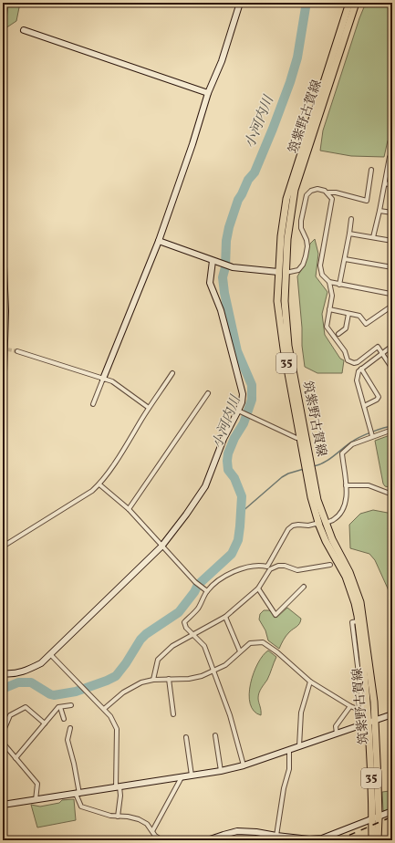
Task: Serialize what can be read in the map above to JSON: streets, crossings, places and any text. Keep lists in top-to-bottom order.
{
  "streets": {
    "main road": ["筑紫野古賀線", "35"]
  },
  "water": ["小河内川"]
}
